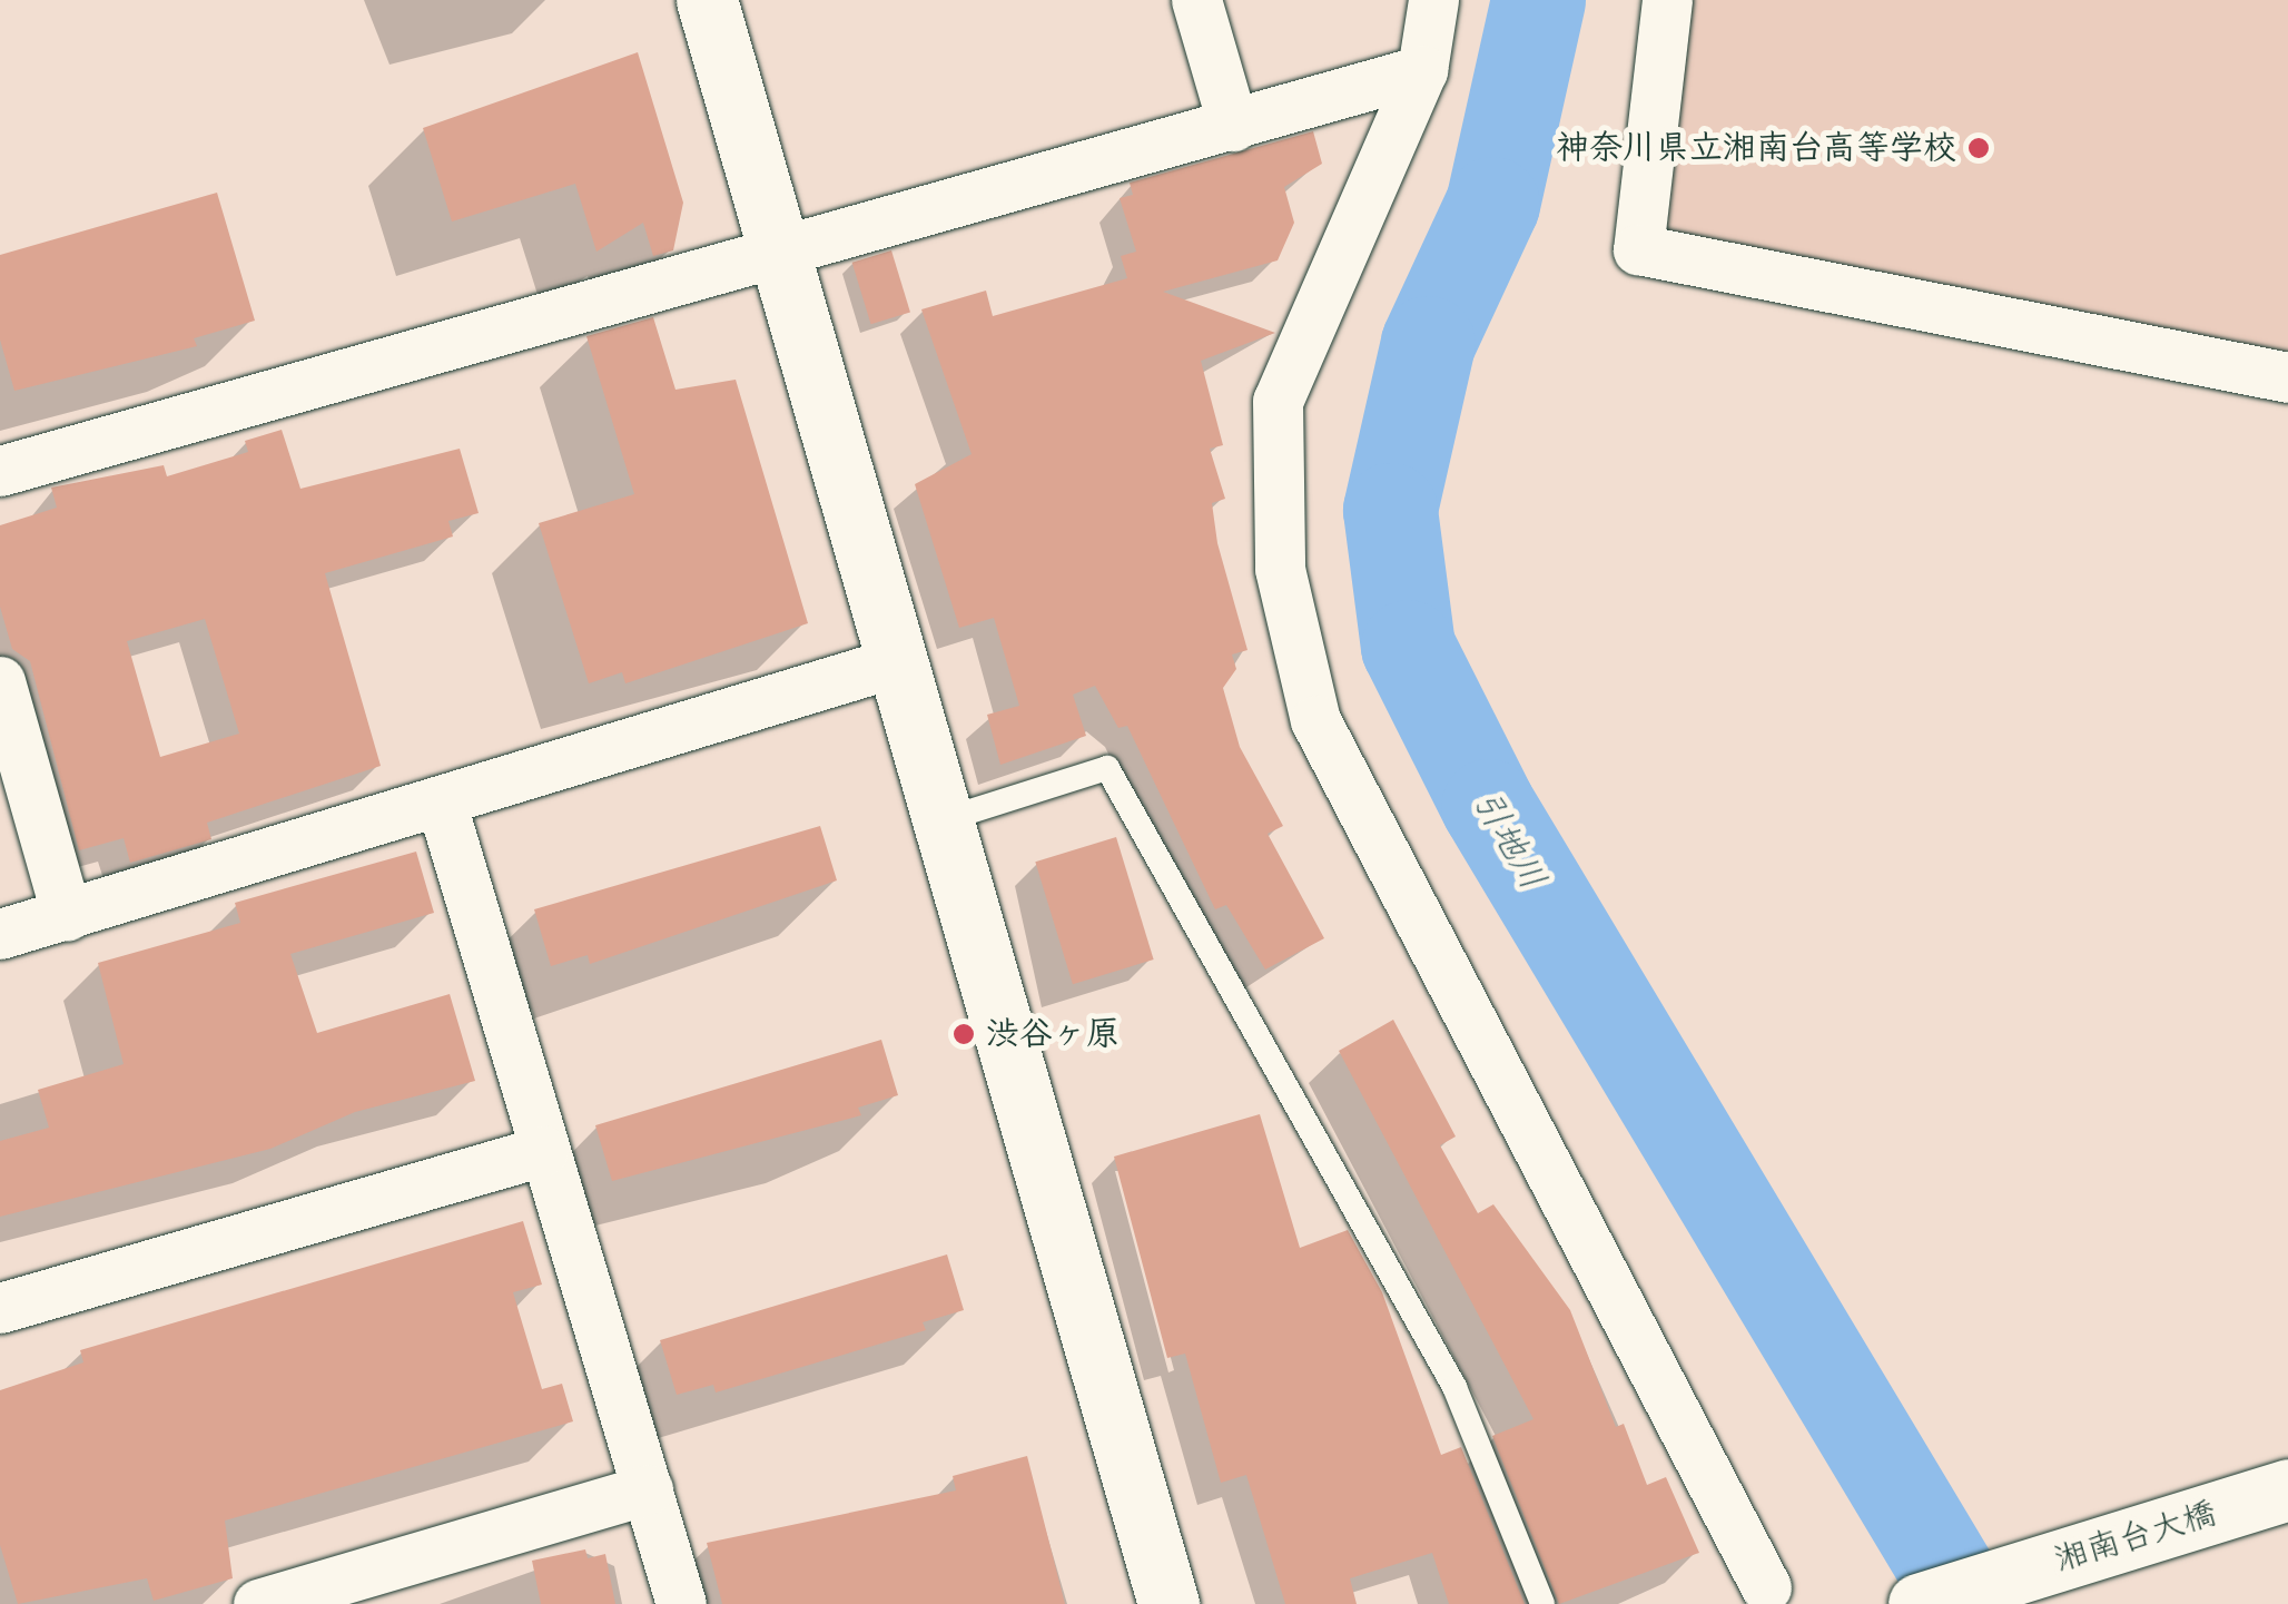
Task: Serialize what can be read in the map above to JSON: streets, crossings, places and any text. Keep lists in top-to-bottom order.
{
  "streets": {
    "street": ["湘南台大橋"]
  },
  "water": ["引地川"],
  "places": ["神奈川県立湘南台高等学校", "渋谷ヶ原"]
}
